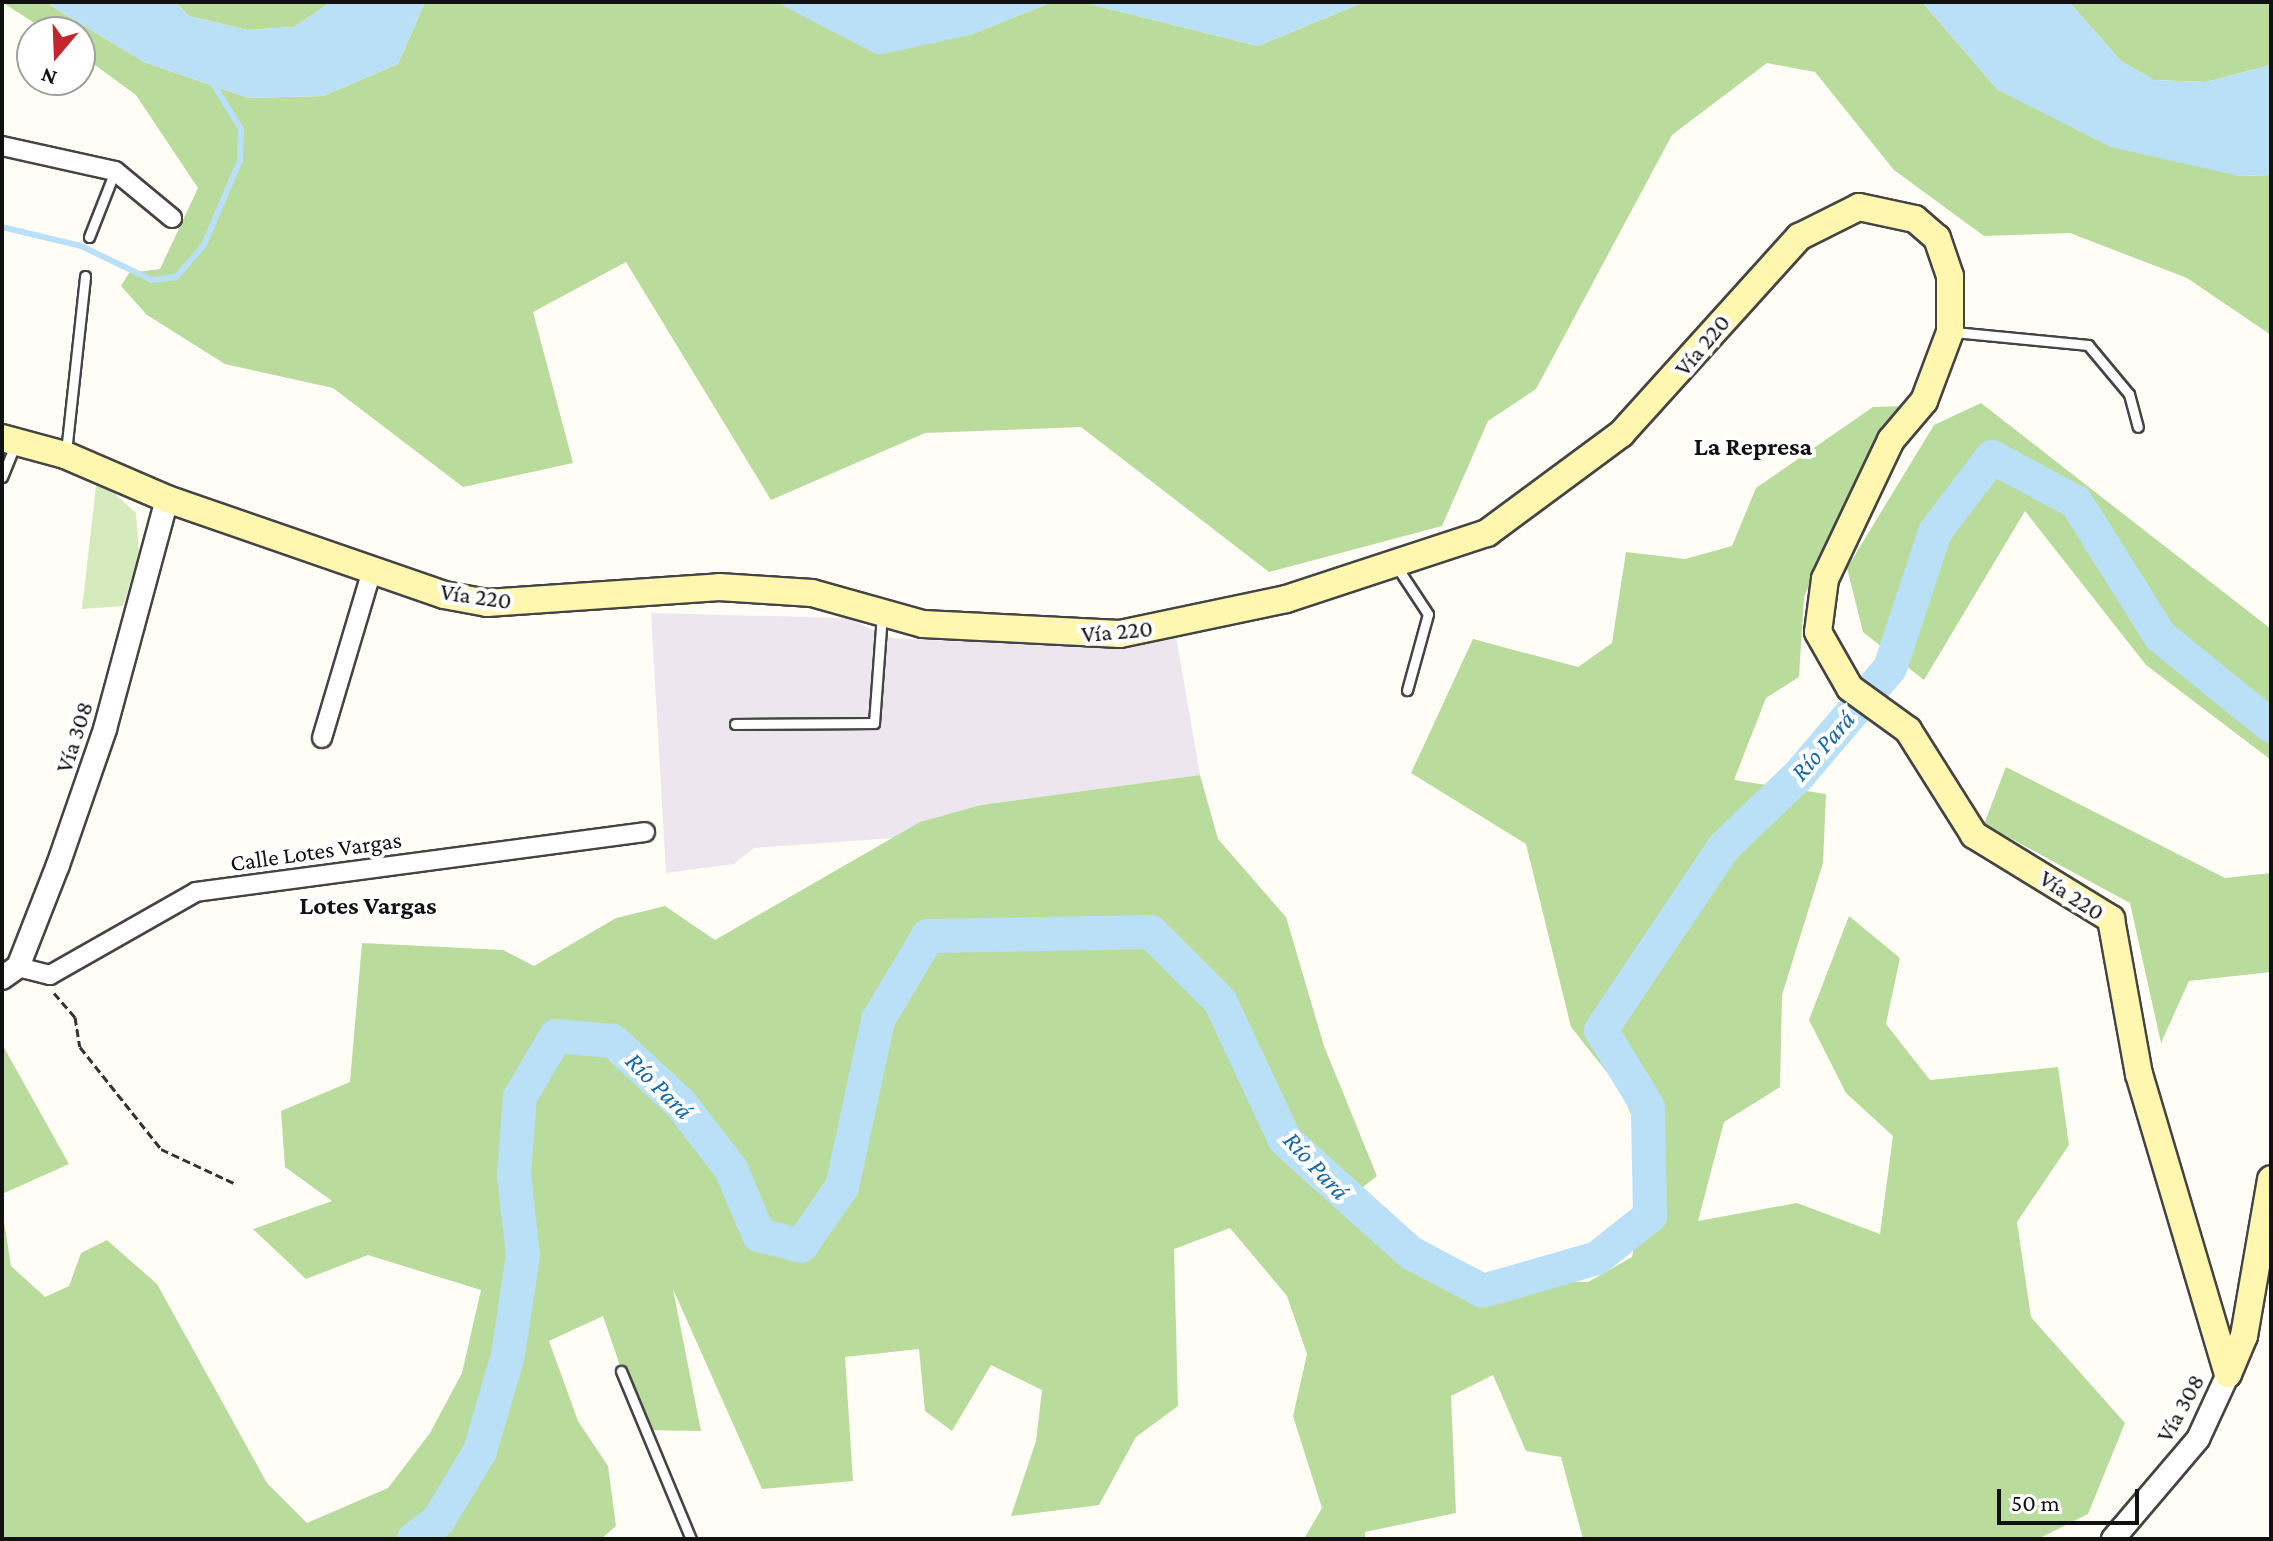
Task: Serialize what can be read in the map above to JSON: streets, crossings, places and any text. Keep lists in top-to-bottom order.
{
  "streets": {
    "main road": ["Vía 220"],
    "street": ["Vía 308", "Calle Lotes Vargas"]
  },
  "crossings": [
    ["Vía 220", "Vía 308"]
  ],
  "districts": ["La Represa", "Lotes Vargas"],
  "water": ["Río Pará"],
  "scale_bar": "50 m",
  "north": "bottom"
}
